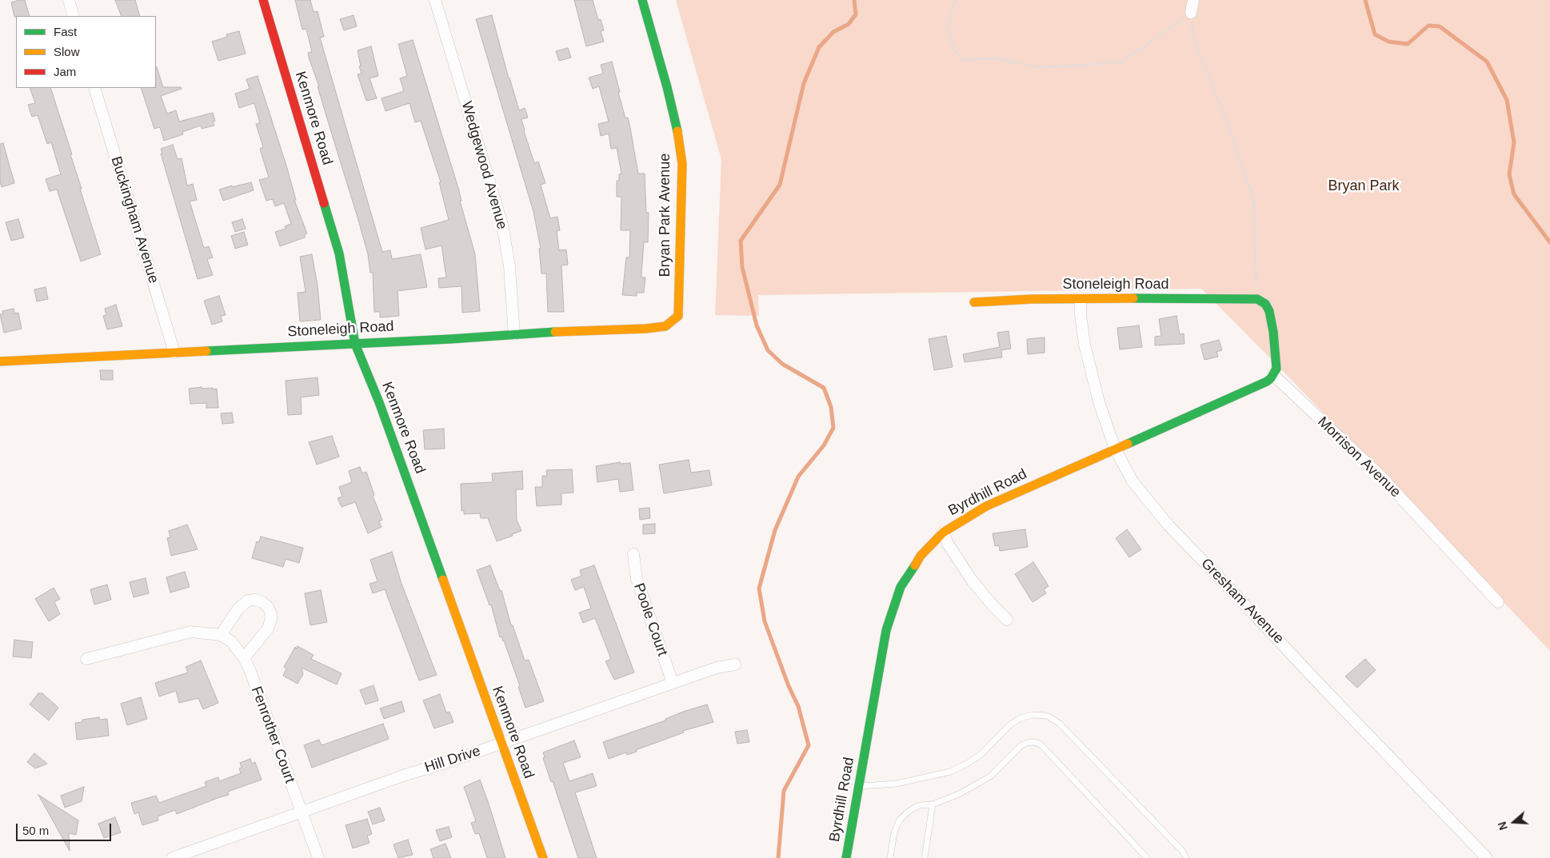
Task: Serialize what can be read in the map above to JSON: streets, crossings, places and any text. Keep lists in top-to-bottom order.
{
  "streets": {
    "street": [
      "Kenmore Road",
      "Wedgewood Avenue",
      "Bryan Park Avenue",
      "Buckingham Avenue",
      "Stoneleigh Road",
      "Morrison Avenue",
      "Byrdhill Road",
      "Gresham Avenue",
      "Poole Court",
      "Fenrother Court",
      "Hill Drive"
    ]
  },
  "crossings": [
    ["Kenmore Road", "Stoneleigh Road"],
    ["Kenmore Road", "Hill Drive"],
    ["Wedgewood Avenue", "Stoneleigh Road"],
    ["Bryan Park Avenue", "Stoneleigh Road"],
    ["Buckingham Avenue", "Stoneleigh Road"],
    ["Stoneleigh Road", "Gresham Avenue"],
    ["Morrison Avenue", "Byrdhill Road"],
    ["Byrdhill Road", "Gresham Avenue"],
    ["Poole Court", "Hill Drive"],
    ["Fenrother Court", "Hill Drive"]
  ],
  "parks": ["Bryan Park"],
  "legend": ["Fast", "Slow", "Jam"],
  "scale_bar": "50 m",
  "north": "left"
}
